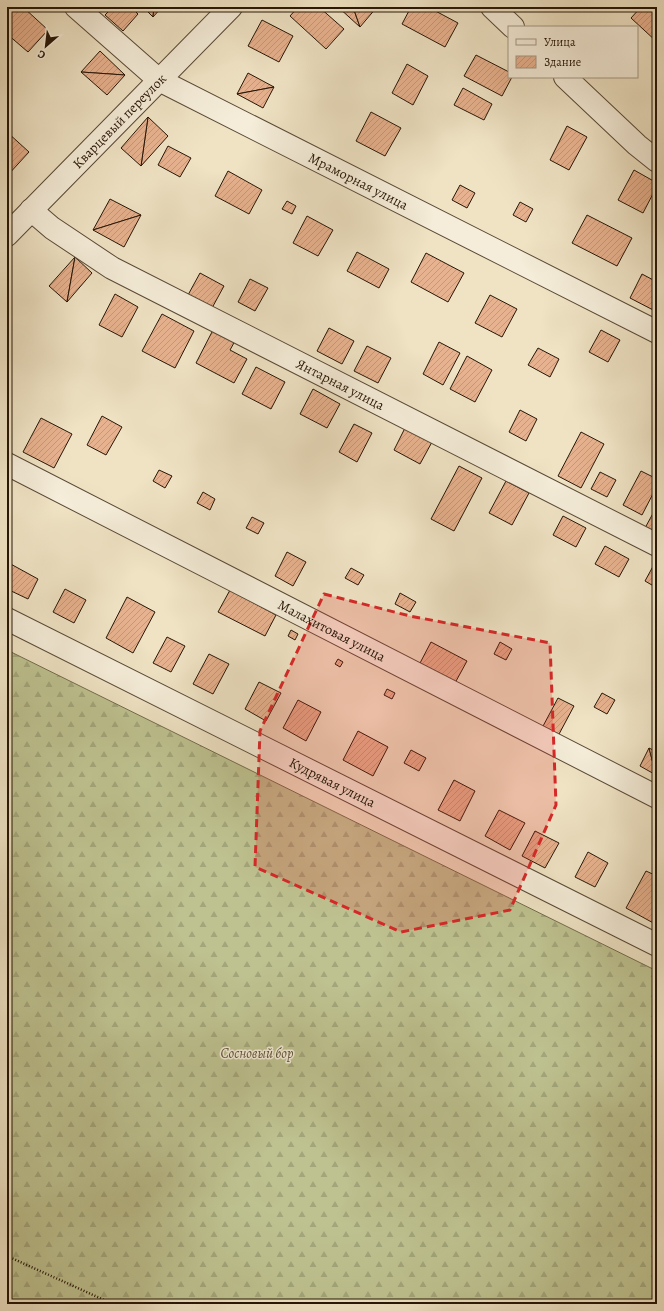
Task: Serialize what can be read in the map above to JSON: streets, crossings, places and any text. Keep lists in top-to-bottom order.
{
  "streets": {
    "street": [
      "Кварцевый переулок",
      "Мраморная улица",
      "Янтарная улица",
      "Малахитовая улица",
      "Кудрявая улица"
    ]
  },
  "crossings": [
    ["Кварцевый переулок", "Мраморная улица"],
    ["Кварцевый переулок", "Янтарная улица"]
  ],
  "parks": ["Сосновый бор"],
  "legend": ["Улица", "Здание"],
  "north": "bottom left"
}
